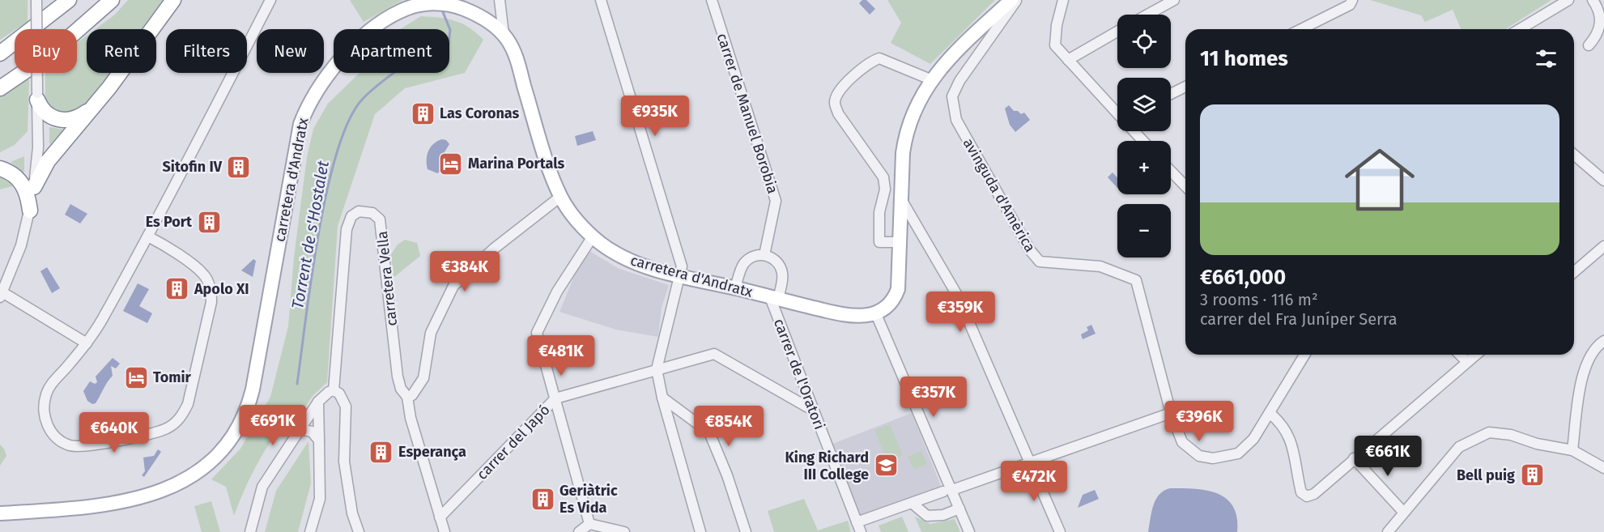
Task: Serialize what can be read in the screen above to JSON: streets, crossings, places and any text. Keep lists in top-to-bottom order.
{
  "streets": {
    "main road": ["carretera d'Andratx"],
    "street": [
      "carrer de Manuel Borobia",
      "avinguda d'Amèrica",
      "carretera Vella",
      "carrer de l'Oratori",
      "carrer del Japó"
    ]
  },
  "crossings": [
    ["carrer de Manuel Borobia", "carretera d'Andratx"],
    ["carrer de Manuel Borobia", "carrer de l'Oratori"],
    ["carretera d'Andratx", "carrer de l'Oratori"],
    ["carrer de l'Oratori", "carrer del Japó"]
  ],
  "water": ["Torrent de s'Hostalet"],
  "places": {
    "building": [
      "Las Coronas",
      "Sitofin IV",
      "Es Port",
      "Apolo XI",
      "Esperança",
      "Bell puig",
      "Geriàtric Es Vida"
    ],
    "hotel": ["Marina Portals", "Tomir"],
    "school or university": ["King Richard III College"]
  },
  "page": {
    "map_buttons": ["+", "−"],
    "chip": [
      "Buy",
      "Rent",
      "Filters",
      "New",
      "Apartment"
    ],
    "heading": "11 homes",
    "list": [
      {
        "name": "€661,000",
        "note": "3 rooms · 116 m² · carrer del Fra Juníper Serra"
      }
    ],
    "price": [
      "€935K",
      "€384K",
      "€359K",
      "€481K",
      "€357K",
      "€396K",
      "€691K",
      "€854K",
      "€640K",
      "€661K",
      "€472K"
    ]
  }
}
